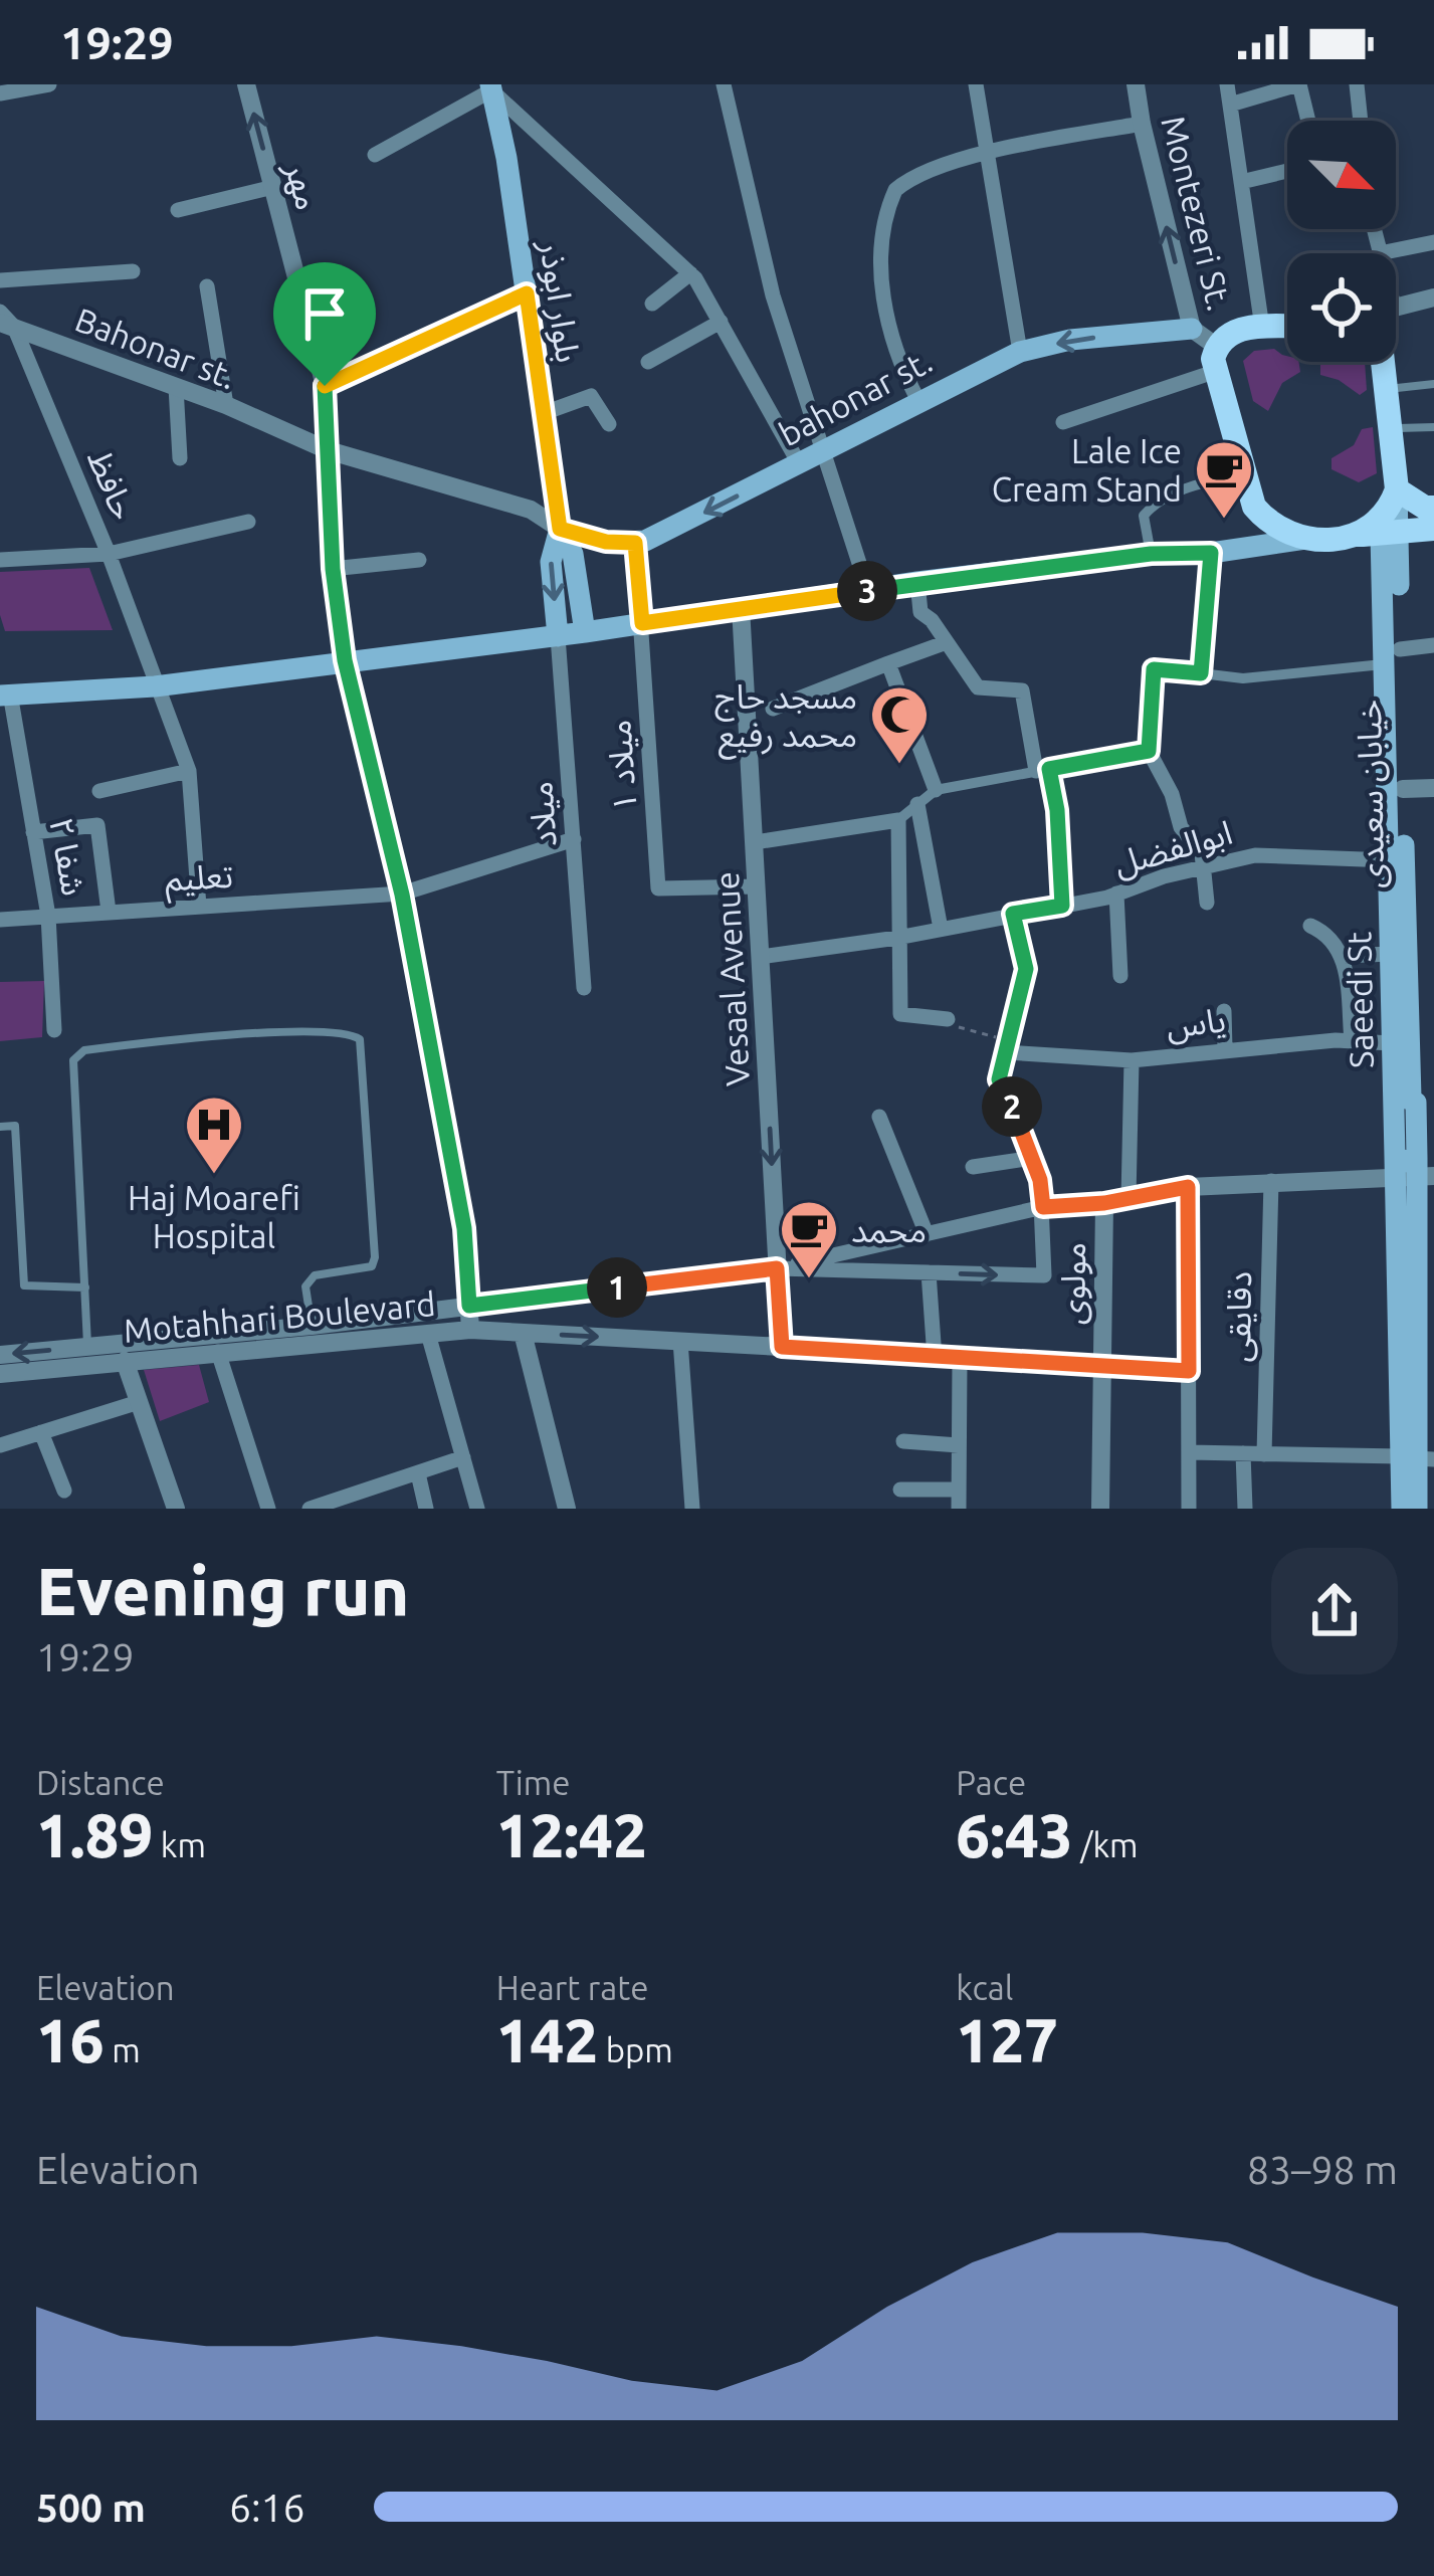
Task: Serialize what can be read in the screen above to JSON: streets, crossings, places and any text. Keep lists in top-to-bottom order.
{
  "streets": {
    "main road": [
      "بلوار ابوذر",
      "bahonar st.",
      "خیابان سعیدی",
      "Saeedi St"
    ],
    "street": [
      "مهر",
      "Montezeri St.",
      "Bahonar st.",
      "حافظ",
      "میلاد ۱",
      "میلاد",
      "ابوالفضل",
      "شفا ۲",
      "تعلیم",
      "Vesaal Avenue",
      "یاس",
      "مولوی",
      "Motahhari Boulevard",
      "دقایقی"
    ]
  },
  "crossings": [
    ["مهر", "Bahonar st."],
    ["مهر", "تعلیم"],
    ["مهر", "Motahhari Boulevard"],
    ["Montezeri St.", "bahonar st."],
    ["بلوار ابوذر", "Bahonar st."],
    ["Bahonar st.", "حافظ"],
    ["bahonar st.", "میلاد ۱"],
    ["حافظ", "تعلیم"],
    ["میلاد ۱", "Vesaal Avenue"],
    ["خیابان سعیدی", "Saeedi St"],
    ["میلاد", "تعلیم"],
    ["ابوالفضل", "Vesaal Avenue"],
    ["ابوالفضل", "Saeedi St"],
    ["شفا ۲", "تعلیم"],
    ["Vesaal Avenue", "Motahhari Boulevard"],
    ["Saeedi St", "یاس"]
  ],
  "places": {
    "cafe": ["Lale Ice Cream Stand", "محمد"],
    "mosque": ["مسجد حاج محمد رفیع"],
    "hospital": ["Haj Moarefi Hospital"]
  },
  "north": "bottom right",
  "page": {
    "status": "19:29",
    "pins": ["3", "2", "1"],
    "heading": ["Evening run", "19:29"],
    "stats": [
      ["Distance", "1.89 km"],
      ["Time", "12:42"],
      ["Pace", "6:43 /km"],
      ["Elevation", "16 m"],
      ["Heart rate", "142 bpm"],
      ["kcal", "127"]
    ],
    "chart": ["Elevation", "83–98 m"],
    "list": [
      {
        "name": "500 m",
        "note": "6:16"
      }
    ]
  }
}
